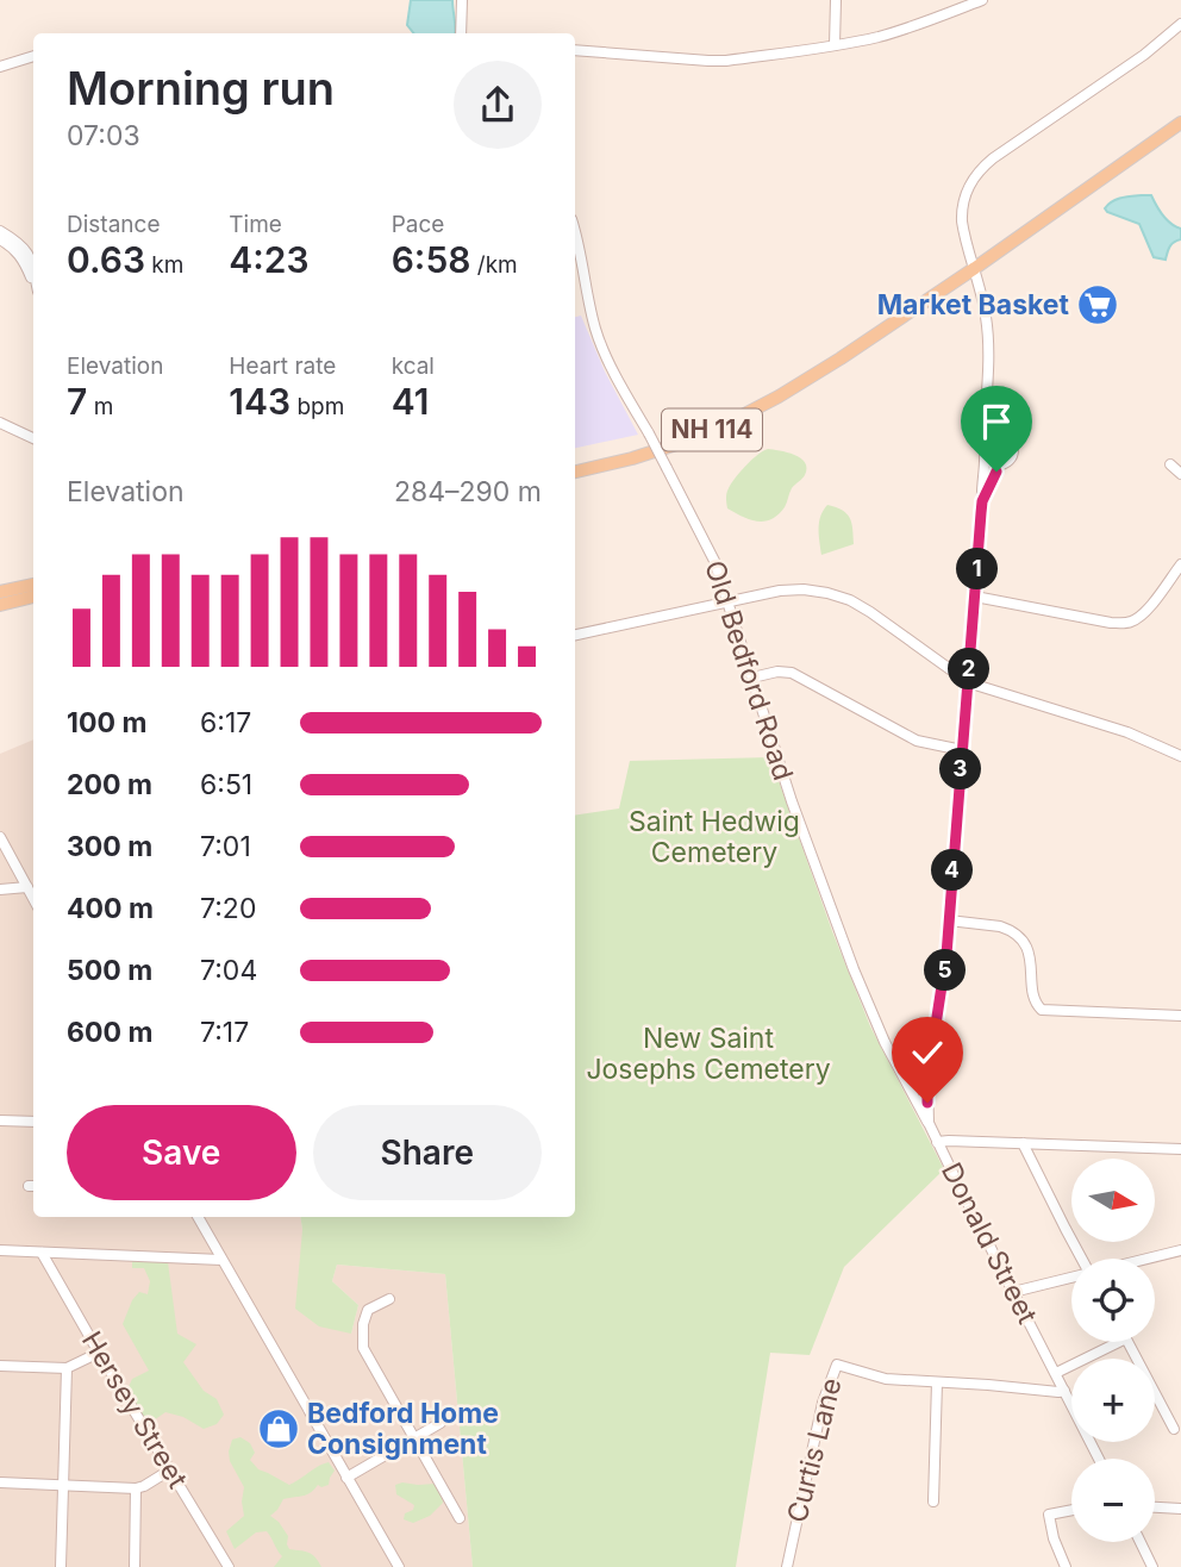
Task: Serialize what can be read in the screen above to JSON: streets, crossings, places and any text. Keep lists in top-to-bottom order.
{
  "streets": {
    "main road": ["NH 114"],
    "street": [
      "Old Bedford Road",
      "Donald Street",
      "Hersey Street",
      "Curtis Lane"
    ]
  },
  "crossings": [
    ["NH 114", "Donald Street"],
    ["Old Bedford Road", "Donald Street"],
    ["Donald Street", "Curtis Lane"]
  ],
  "parks": ["Saint Hedwig Cemetery", "New Saint Josephs Cemetery"],
  "places": {
    "supermarket": ["Market Basket"],
    "shop": ["Bedford Home Consignment"]
  },
  "north": "right",
  "page": {
    "heading": ["Morning run", "07:03"],
    "stats": [
      ["Distance", "0.63 km"],
      ["Time", "4:23"],
      ["Pace", "6:58 /km"],
      ["Elevation", "7 m"],
      ["Heart rate", "143 bpm"],
      ["kcal", "41"]
    ],
    "chart": ["Elevation", "284–290 m"],
    "pins": [
      "1",
      "2",
      "3",
      "4",
      "5"
    ],
    "list": [
      {
        "name": "100 m",
        "note": "6:17"
      },
      {
        "name": "200 m",
        "note": "6:51"
      },
      {
        "name": "300 m",
        "note": "7:01"
      },
      {
        "name": "400 m",
        "note": "7:20"
      },
      {
        "name": "500 m",
        "note": "7:04"
      },
      {
        "name": "600 m",
        "note": "7:17"
      }
    ],
    "buttons": ["Save", "Share"],
    "map_buttons": ["+", "−"]
  }
}
